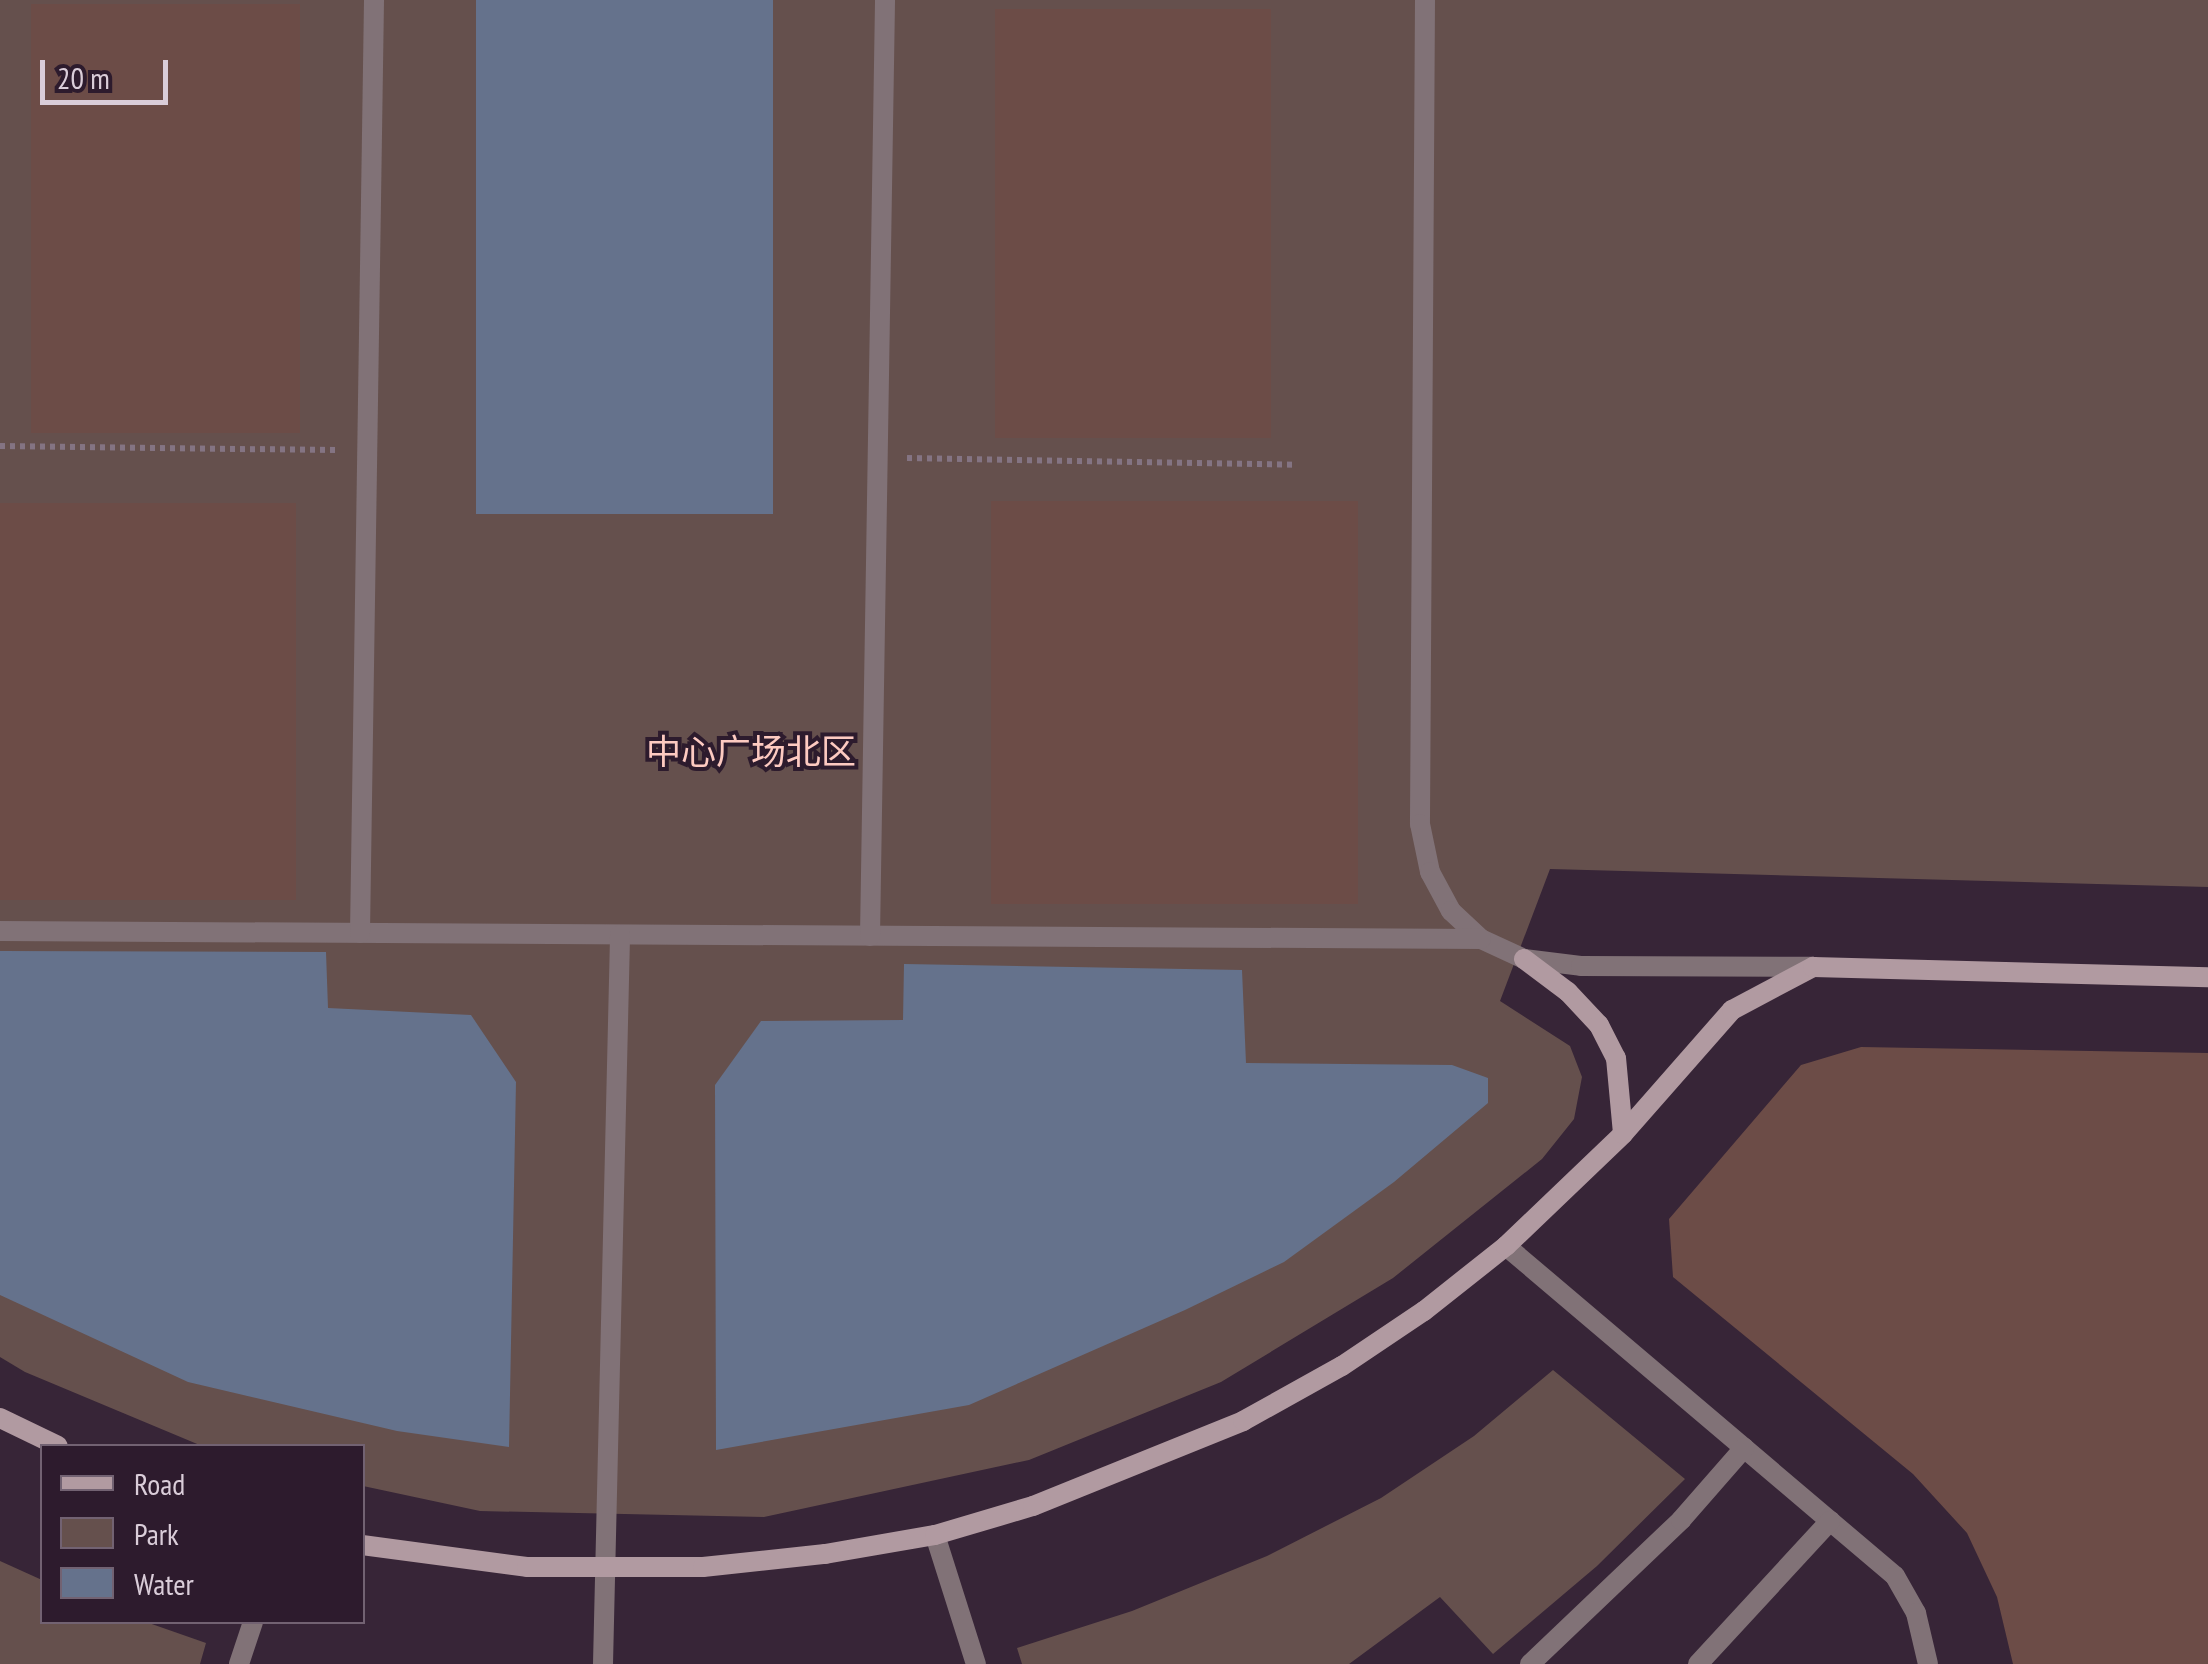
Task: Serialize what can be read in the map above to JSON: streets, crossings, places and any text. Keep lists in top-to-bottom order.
{
  "parks": ["中心广场北区"],
  "legend": ["Road", "Park", "Water"],
  "scale_bar": "20 m"
}
